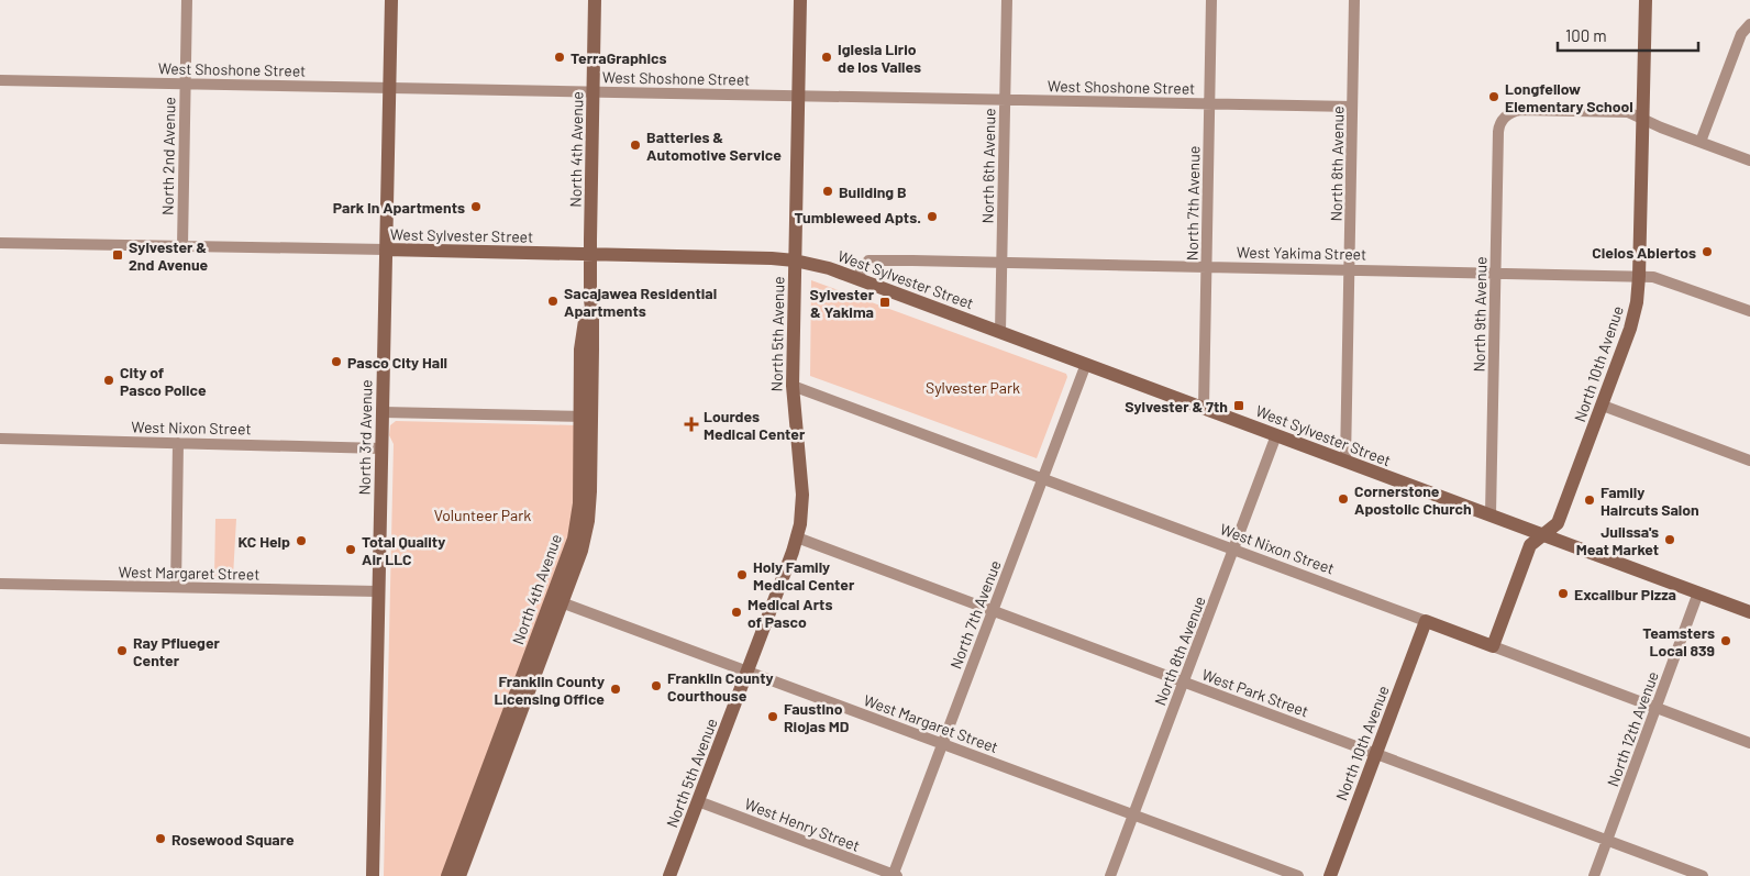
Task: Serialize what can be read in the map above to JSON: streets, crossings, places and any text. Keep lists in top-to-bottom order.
{
  "streets": {
    "street": [
      "West Shoshone Street",
      "North 4th Avenue",
      "North 2nd Avenue",
      "North 8th Avenue",
      "North 6th Avenue",
      "North 7th Avenue",
      "West Sylvester Street",
      "West Yakima Street",
      "North 9th Avenue",
      "North 5th Avenue",
      "North 10th Avenue",
      "West Nixon Street",
      "North 3rd Avenue",
      "West Margaret Street",
      "West Park Street",
      "North 12th Avenue",
      "West Henry Street"
    ]
  },
  "crossings": [
    ["West Shoshone Street", "North 4th Avenue"],
    ["West Shoshone Street", "North 2nd Avenue"],
    ["West Shoshone Street", "North 8th Avenue"],
    ["West Shoshone Street", "North 6th Avenue"],
    ["West Shoshone Street", "North 7th Avenue"],
    ["West Shoshone Street", "North 5th Avenue"],
    ["West Shoshone Street", "North 3rd Avenue"],
    ["North 4th Avenue", "West Sylvester Street"],
    ["North 4th Avenue", "West Margaret Street"],
    ["North 2nd Avenue", "West Sylvester Street"],
    ["North 8th Avenue", "West Sylvester Street"],
    ["North 8th Avenue", "West Yakima Street"],
    ["North 8th Avenue", "West Nixon Street"],
    ["North 8th Avenue", "West Margaret Street"],
    ["North 8th Avenue", "West Park Street"],
    ["North 6th Avenue", "West Sylvester Street"],
    ["North 6th Avenue", "West Yakima Street"],
    ["North 7th Avenue", "West Sylvester Street"],
    ["North 7th Avenue", "West Yakima Street"],
    ["North 7th Avenue", "West Nixon Street"],
    ["North 7th Avenue", "West Margaret Street"],
    ["North 7th Avenue", "West Park Street"],
    ["North 7th Avenue", "West Henry Street"],
    ["West Sylvester Street", "West Yakima Street"],
    ["West Sylvester Street", "North 9th Avenue"],
    ["West Sylvester Street", "North 5th Avenue"],
    ["West Sylvester Street", "North 10th Avenue"],
    ["West Sylvester Street", "North 3rd Avenue"],
    ["West Sylvester Street", "North 12th Avenue"],
    ["West Yakima Street", "North 9th Avenue"],
    ["West Yakima Street", "North 10th Avenue"],
    ["North 9th Avenue", "North 10th Avenue"],
    ["North 5th Avenue", "West Nixon Street"],
    ["North 5th Avenue", "West Margaret Street"],
    ["North 5th Avenue", "West Park Street"],
    ["North 5th Avenue", "West Henry Street"],
    ["North 10th Avenue", "West Nixon Street"],
    ["North 10th Avenue", "West Park Street"],
    ["West Nixon Street", "North 3rd Avenue"],
    ["West Nixon Street", "North 12th Avenue"],
    ["North 3rd Avenue", "West Margaret Street"],
    ["West Park Street", "North 12th Avenue"]
  ],
  "parks": ["Sylvester Park", "Volunteer Park"],
  "places": {
    "other": [
      "TerraGraphics",
      "Iglesia Lirio de los Valles",
      "Longfellow Elementary School",
      "Batteries & Automotive Service",
      "Building B",
      "Park In Apartments",
      "Tumbleweed Apts.",
      "Cielos Abiertos",
      "Sacajawea Residential Apartments",
      "Pasco City Hall",
      "City of Pasco Police",
      "Cornerstone Apostolic Church",
      "Family Haircuts Salon",
      "Julissa's Meat Market",
      "KC Help",
      "Total Quality Air LLC",
      "Holy Family Medical Center",
      "Excalibur Pizza",
      "Medical Arts of Pasco",
      "Teamsters Local 839",
      "Ray Pflueger Center",
      "Franklin County Courthouse",
      "Franklin County Licensing Office",
      "Faustino Riojas MD",
      "Rosewood Square"
    ],
    "transit": ["Sylvester & 2nd Avenue", "Sylvester & Yakima", "Sylvester & 7th"],
    "health": ["Lourdes Medical Center"]
  },
  "scale_bar": "100 m"
}
